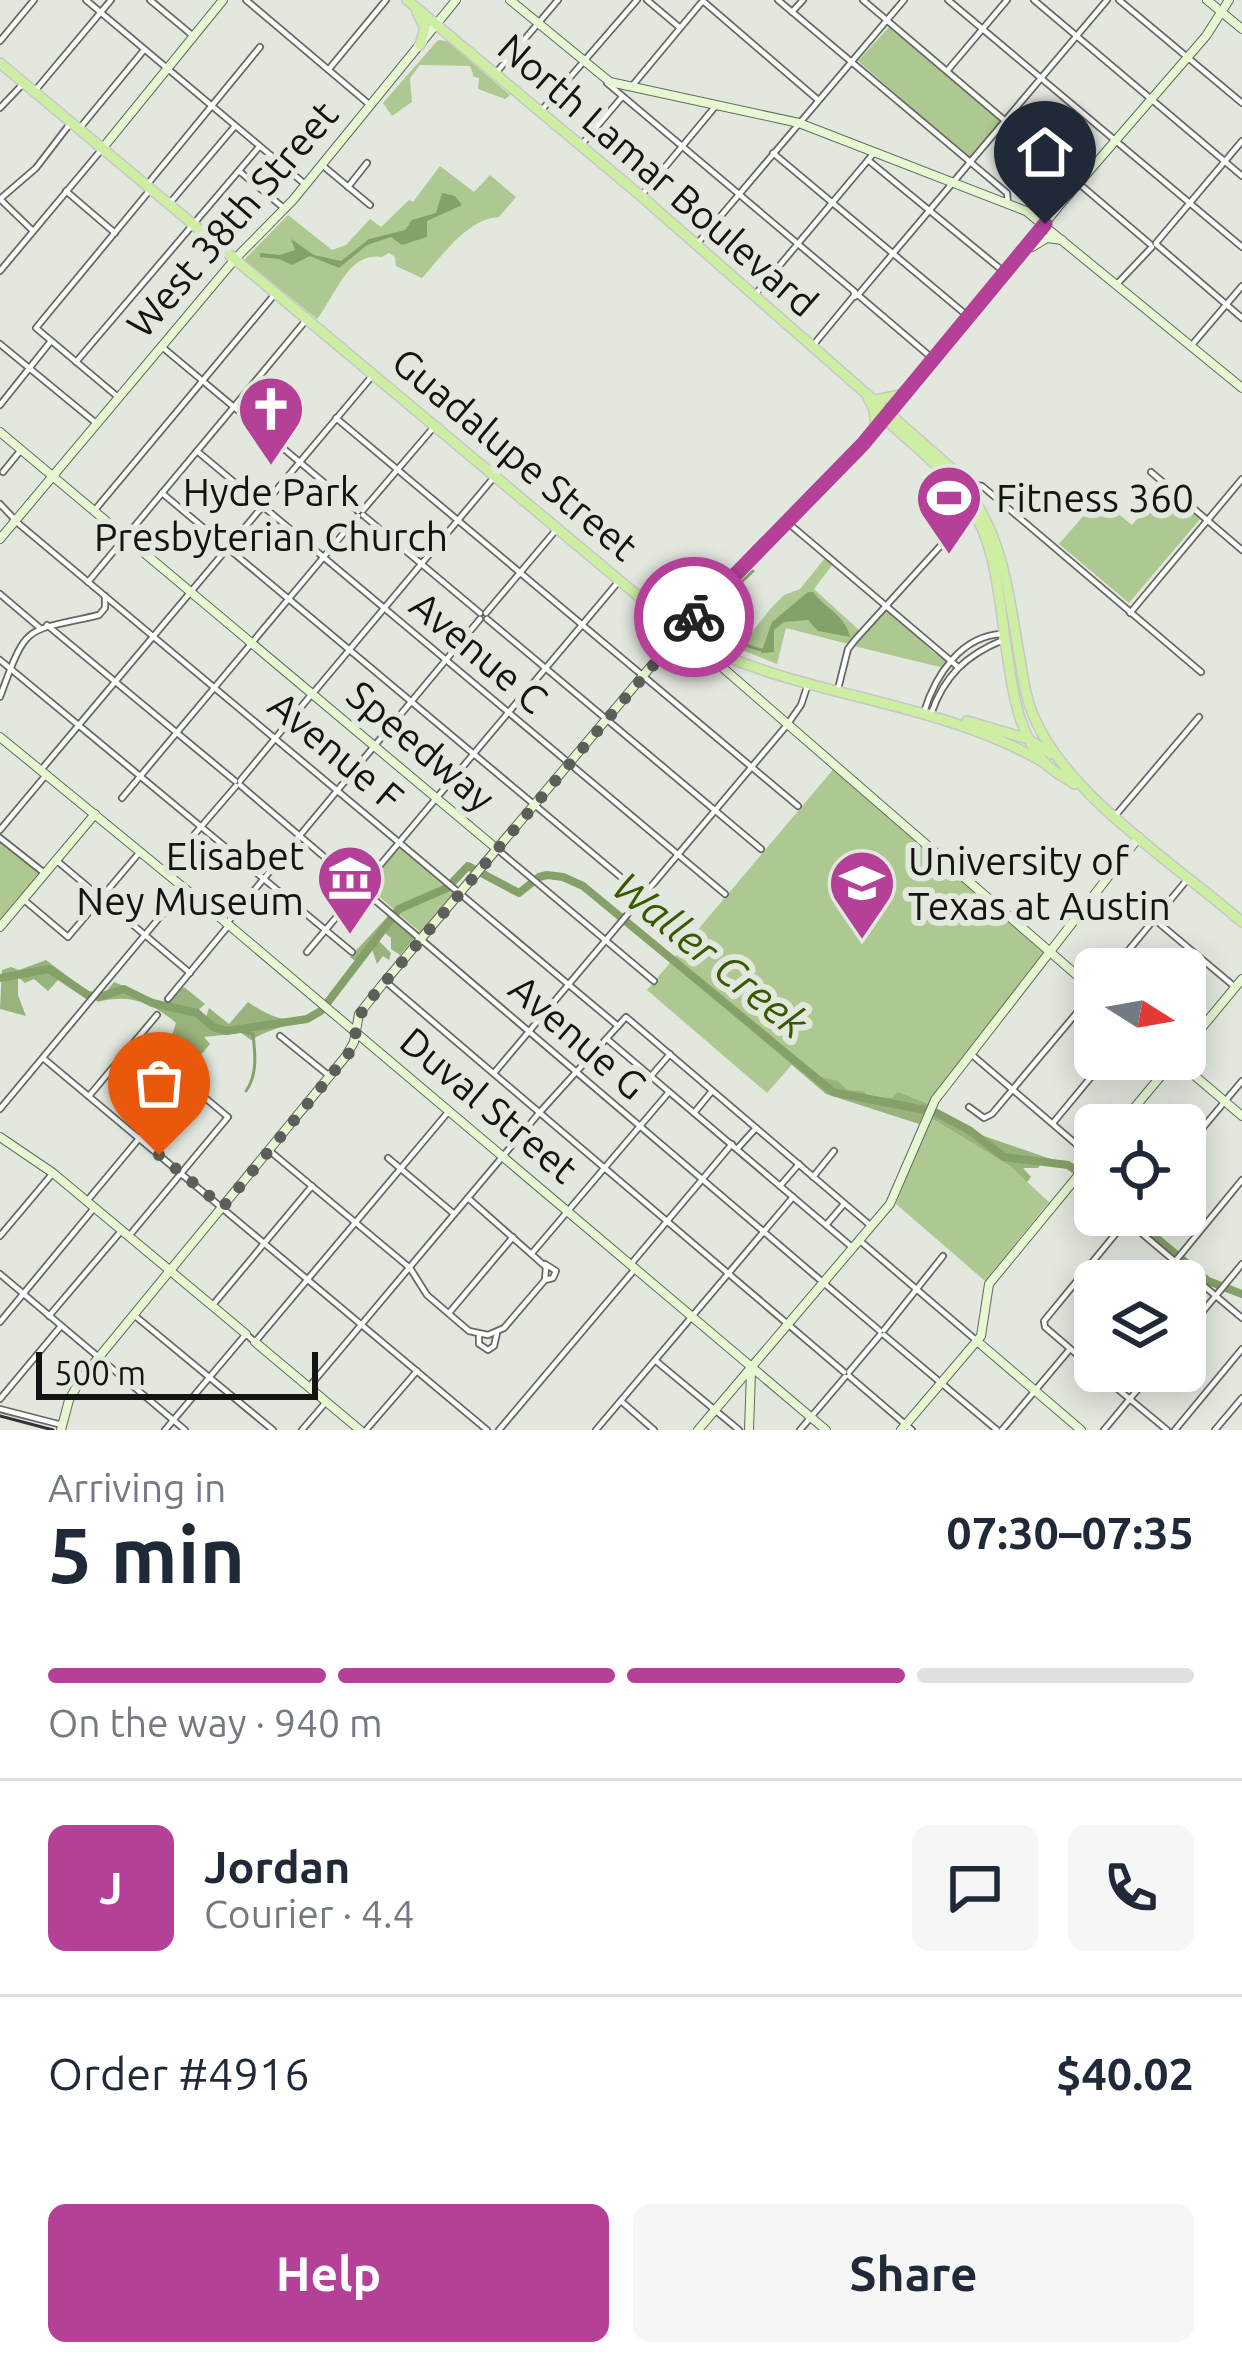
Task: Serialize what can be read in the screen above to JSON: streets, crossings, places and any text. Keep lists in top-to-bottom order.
{
  "streets": {
    "main road": ["North Lamar Boulevard", "Guadalupe Street"],
    "street": [
      "West 38th Street",
      "Avenue C",
      "Speedway",
      "Avenue F",
      "Avenue G",
      "Duval Street"
    ]
  },
  "crossings": [
    ["North Lamar Boulevard", "West 38th Street"],
    ["West 38th Street", "Guadalupe Street"],
    ["West 38th Street", "Speedway"],
    ["West 38th Street", "Avenue F"]
  ],
  "water": ["Waller Creek"],
  "places": {
    "church": ["Hyde Park Presbyterian Church"],
    "sports": ["Fitness 360"],
    "museum": ["Elisabet Ney Museum"],
    "school or university": ["University of Texas at Austin"]
  },
  "scale_bar": "500 m",
  "north": "right",
  "page": {
    "scale": "500 m",
    "heading": ["5 min", "Arriving in", "07:30–07:35"],
    "panel": [
      "Jordan",
      "Courier · 4.4",
      "Order #4916",
      "$40.02"
    ],
    "bar": "On the way · 940 m",
    "round": "J",
    "buttons": ["Help", "Share"]
  }
}
